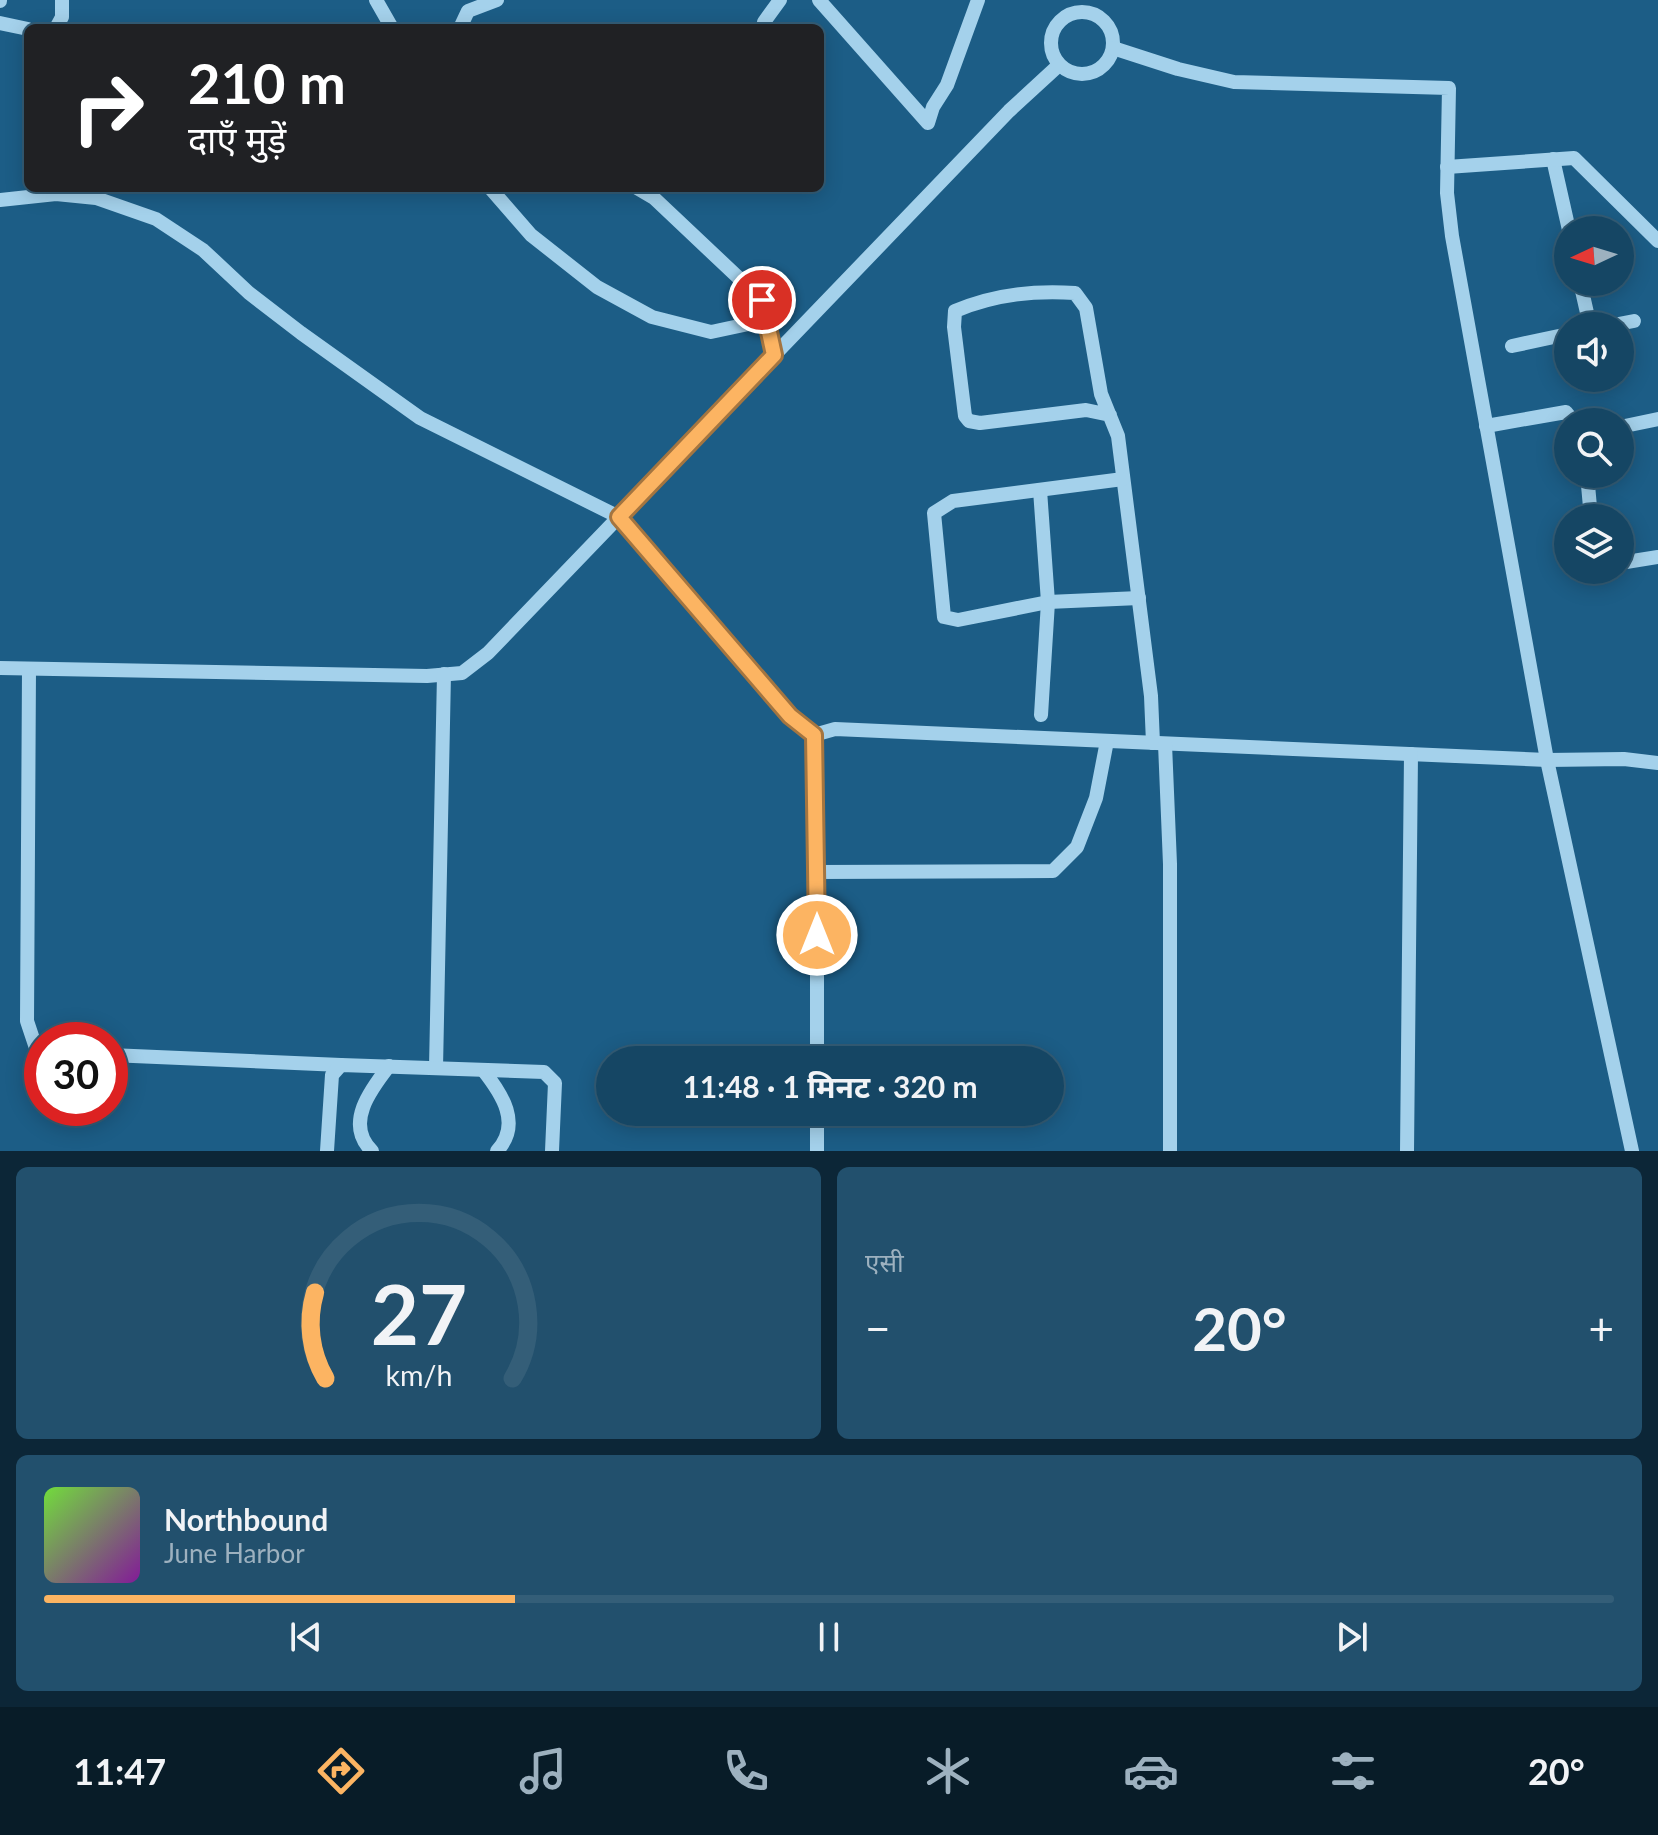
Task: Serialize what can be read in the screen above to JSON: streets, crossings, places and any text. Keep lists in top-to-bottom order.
{
  "north": "left",
  "page": {
    "turn": ["210 m", "दाएँ मुड़ें"],
    "limit": "30",
    "trip": "11:48 · 1 मिनट · 320 m",
    "tile": "एसी",
    "heat": ["−", "20°", "+"],
    "song": ["Northbound", "June Harbor"],
    "tabs": ["11:47", "20°"],
    "gauge": ["27", "km/h"]
  }
}
